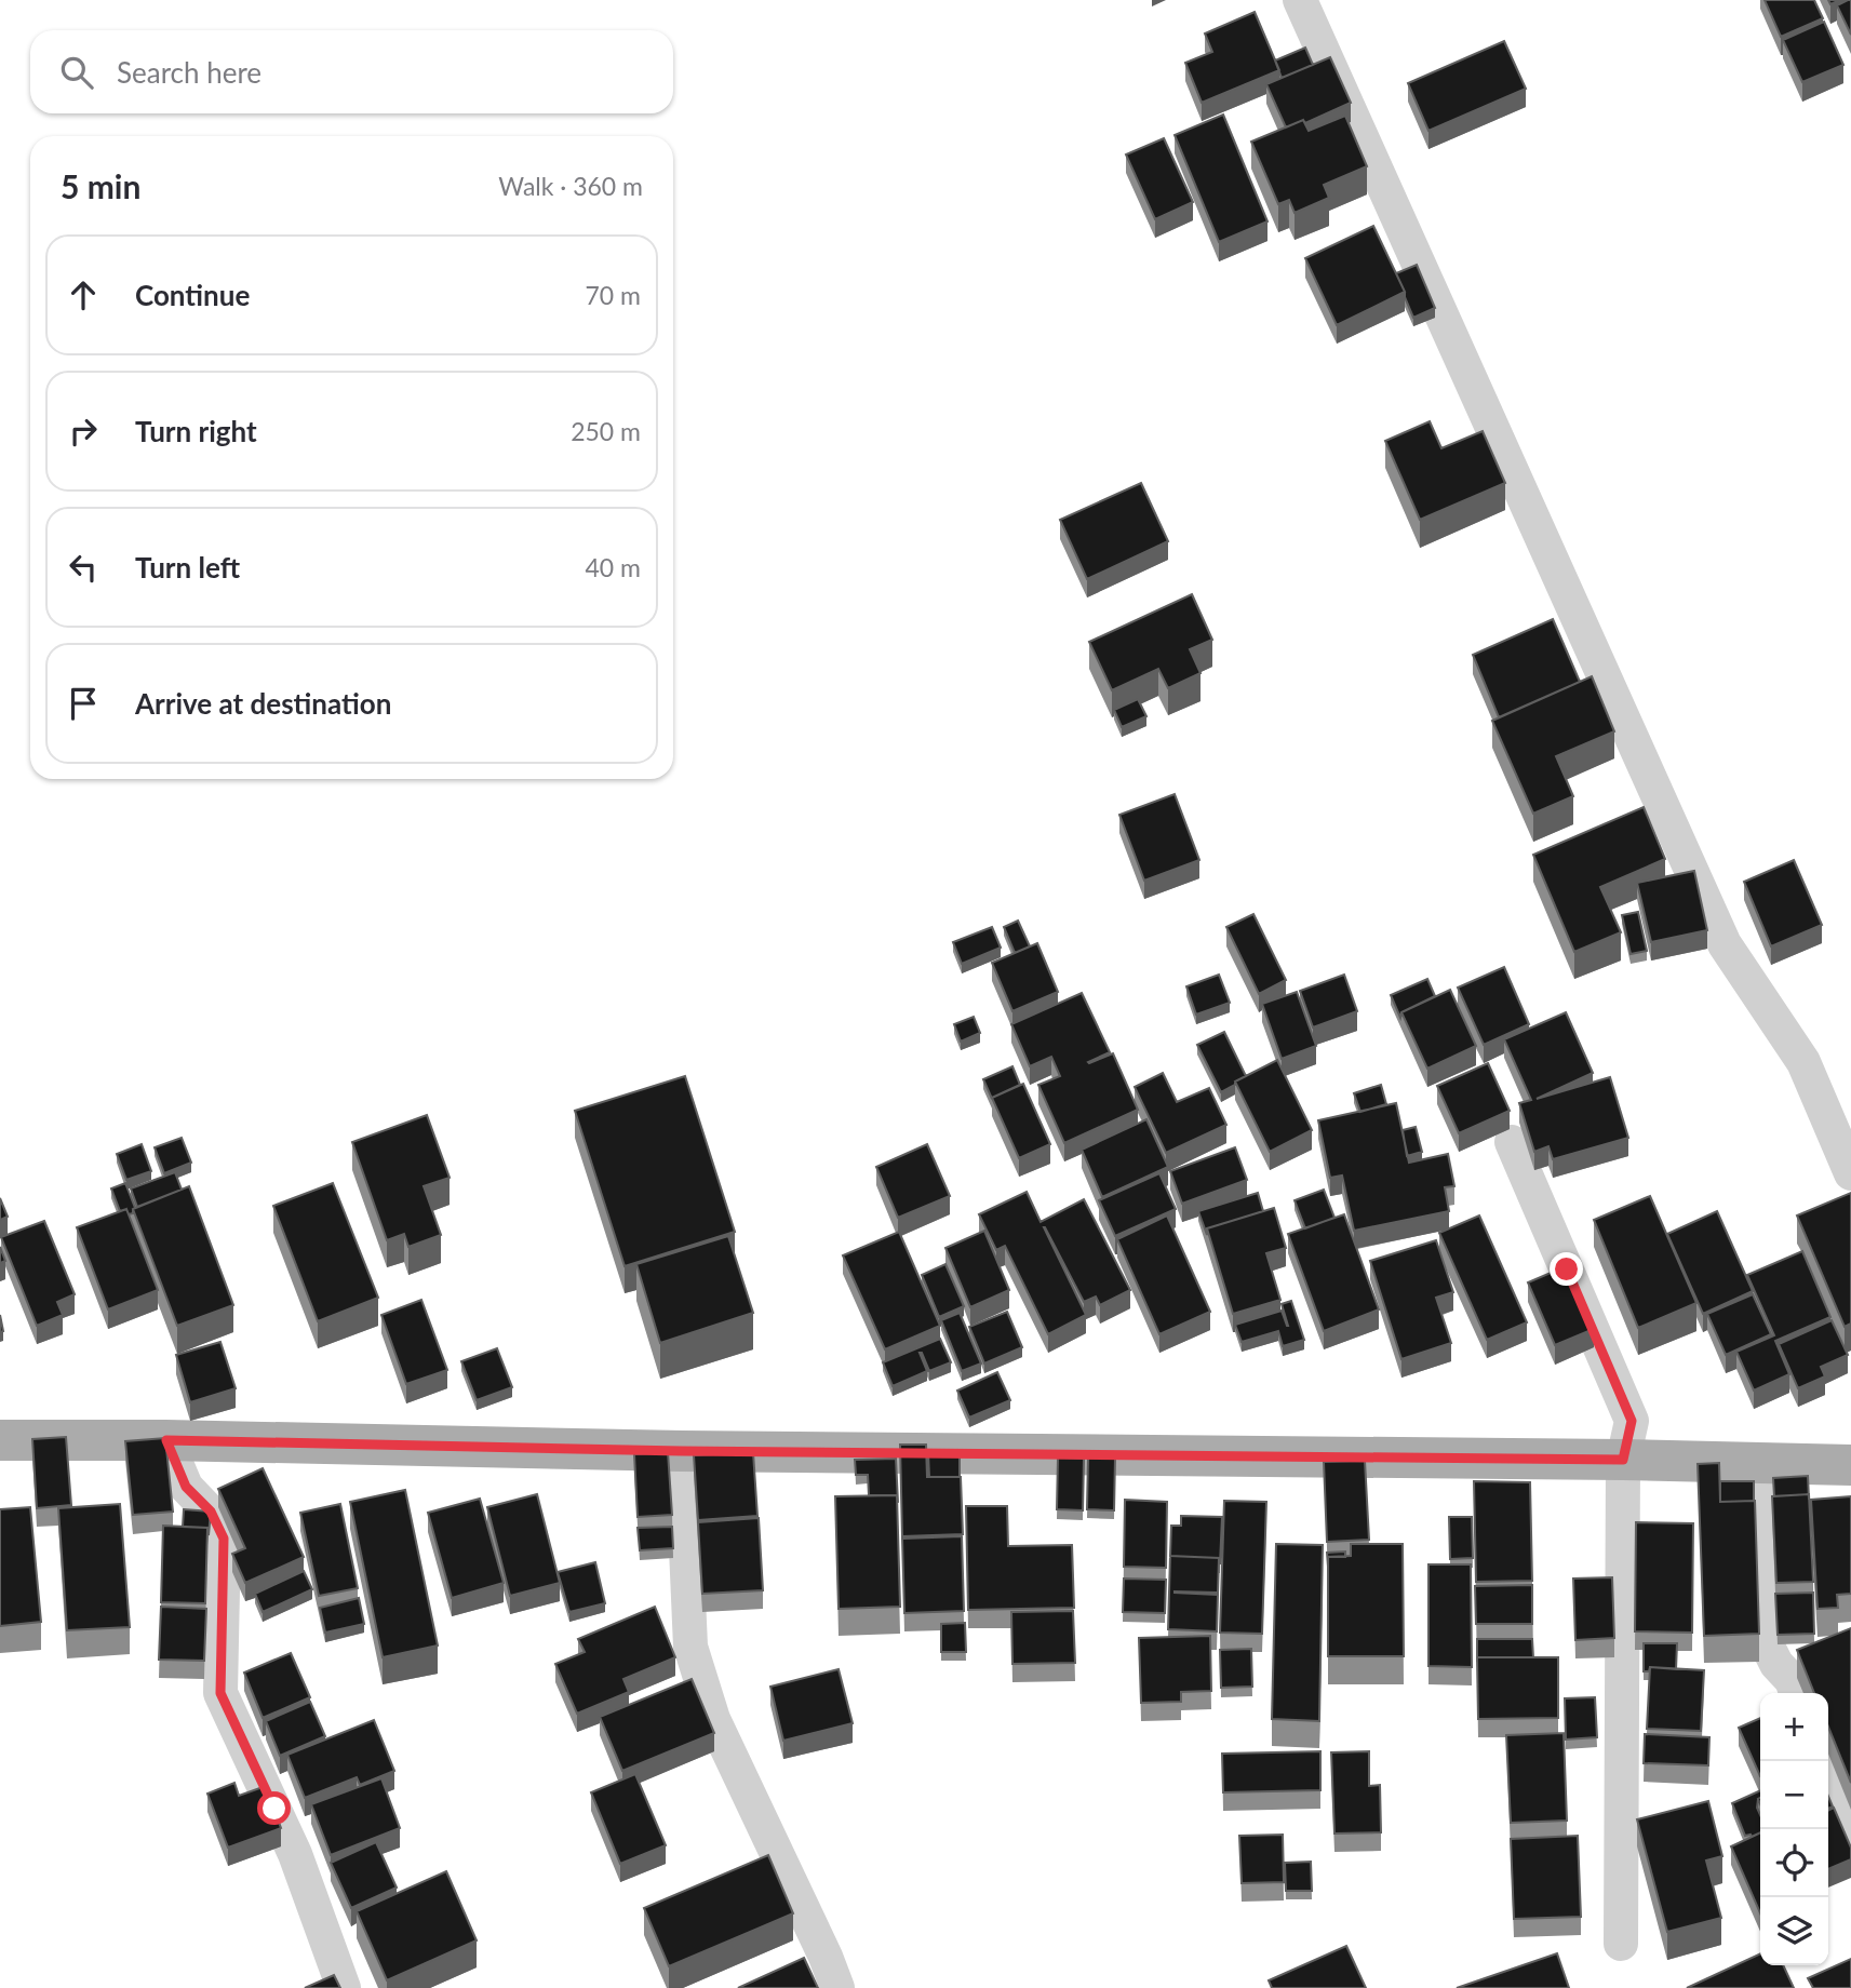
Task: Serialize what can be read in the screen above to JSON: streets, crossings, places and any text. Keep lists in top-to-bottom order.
{
  "page": {
    "search": "Search here",
    "heading": ["5 min", "Walk · 360 m"],
    "list": [
      ["Continue", "70 m"],
      ["Turn right", "250 m"],
      ["Turn left", "40 m"],
      "Arrive at destination"
    ],
    "map_buttons": ["+", "−"]
  }
}
